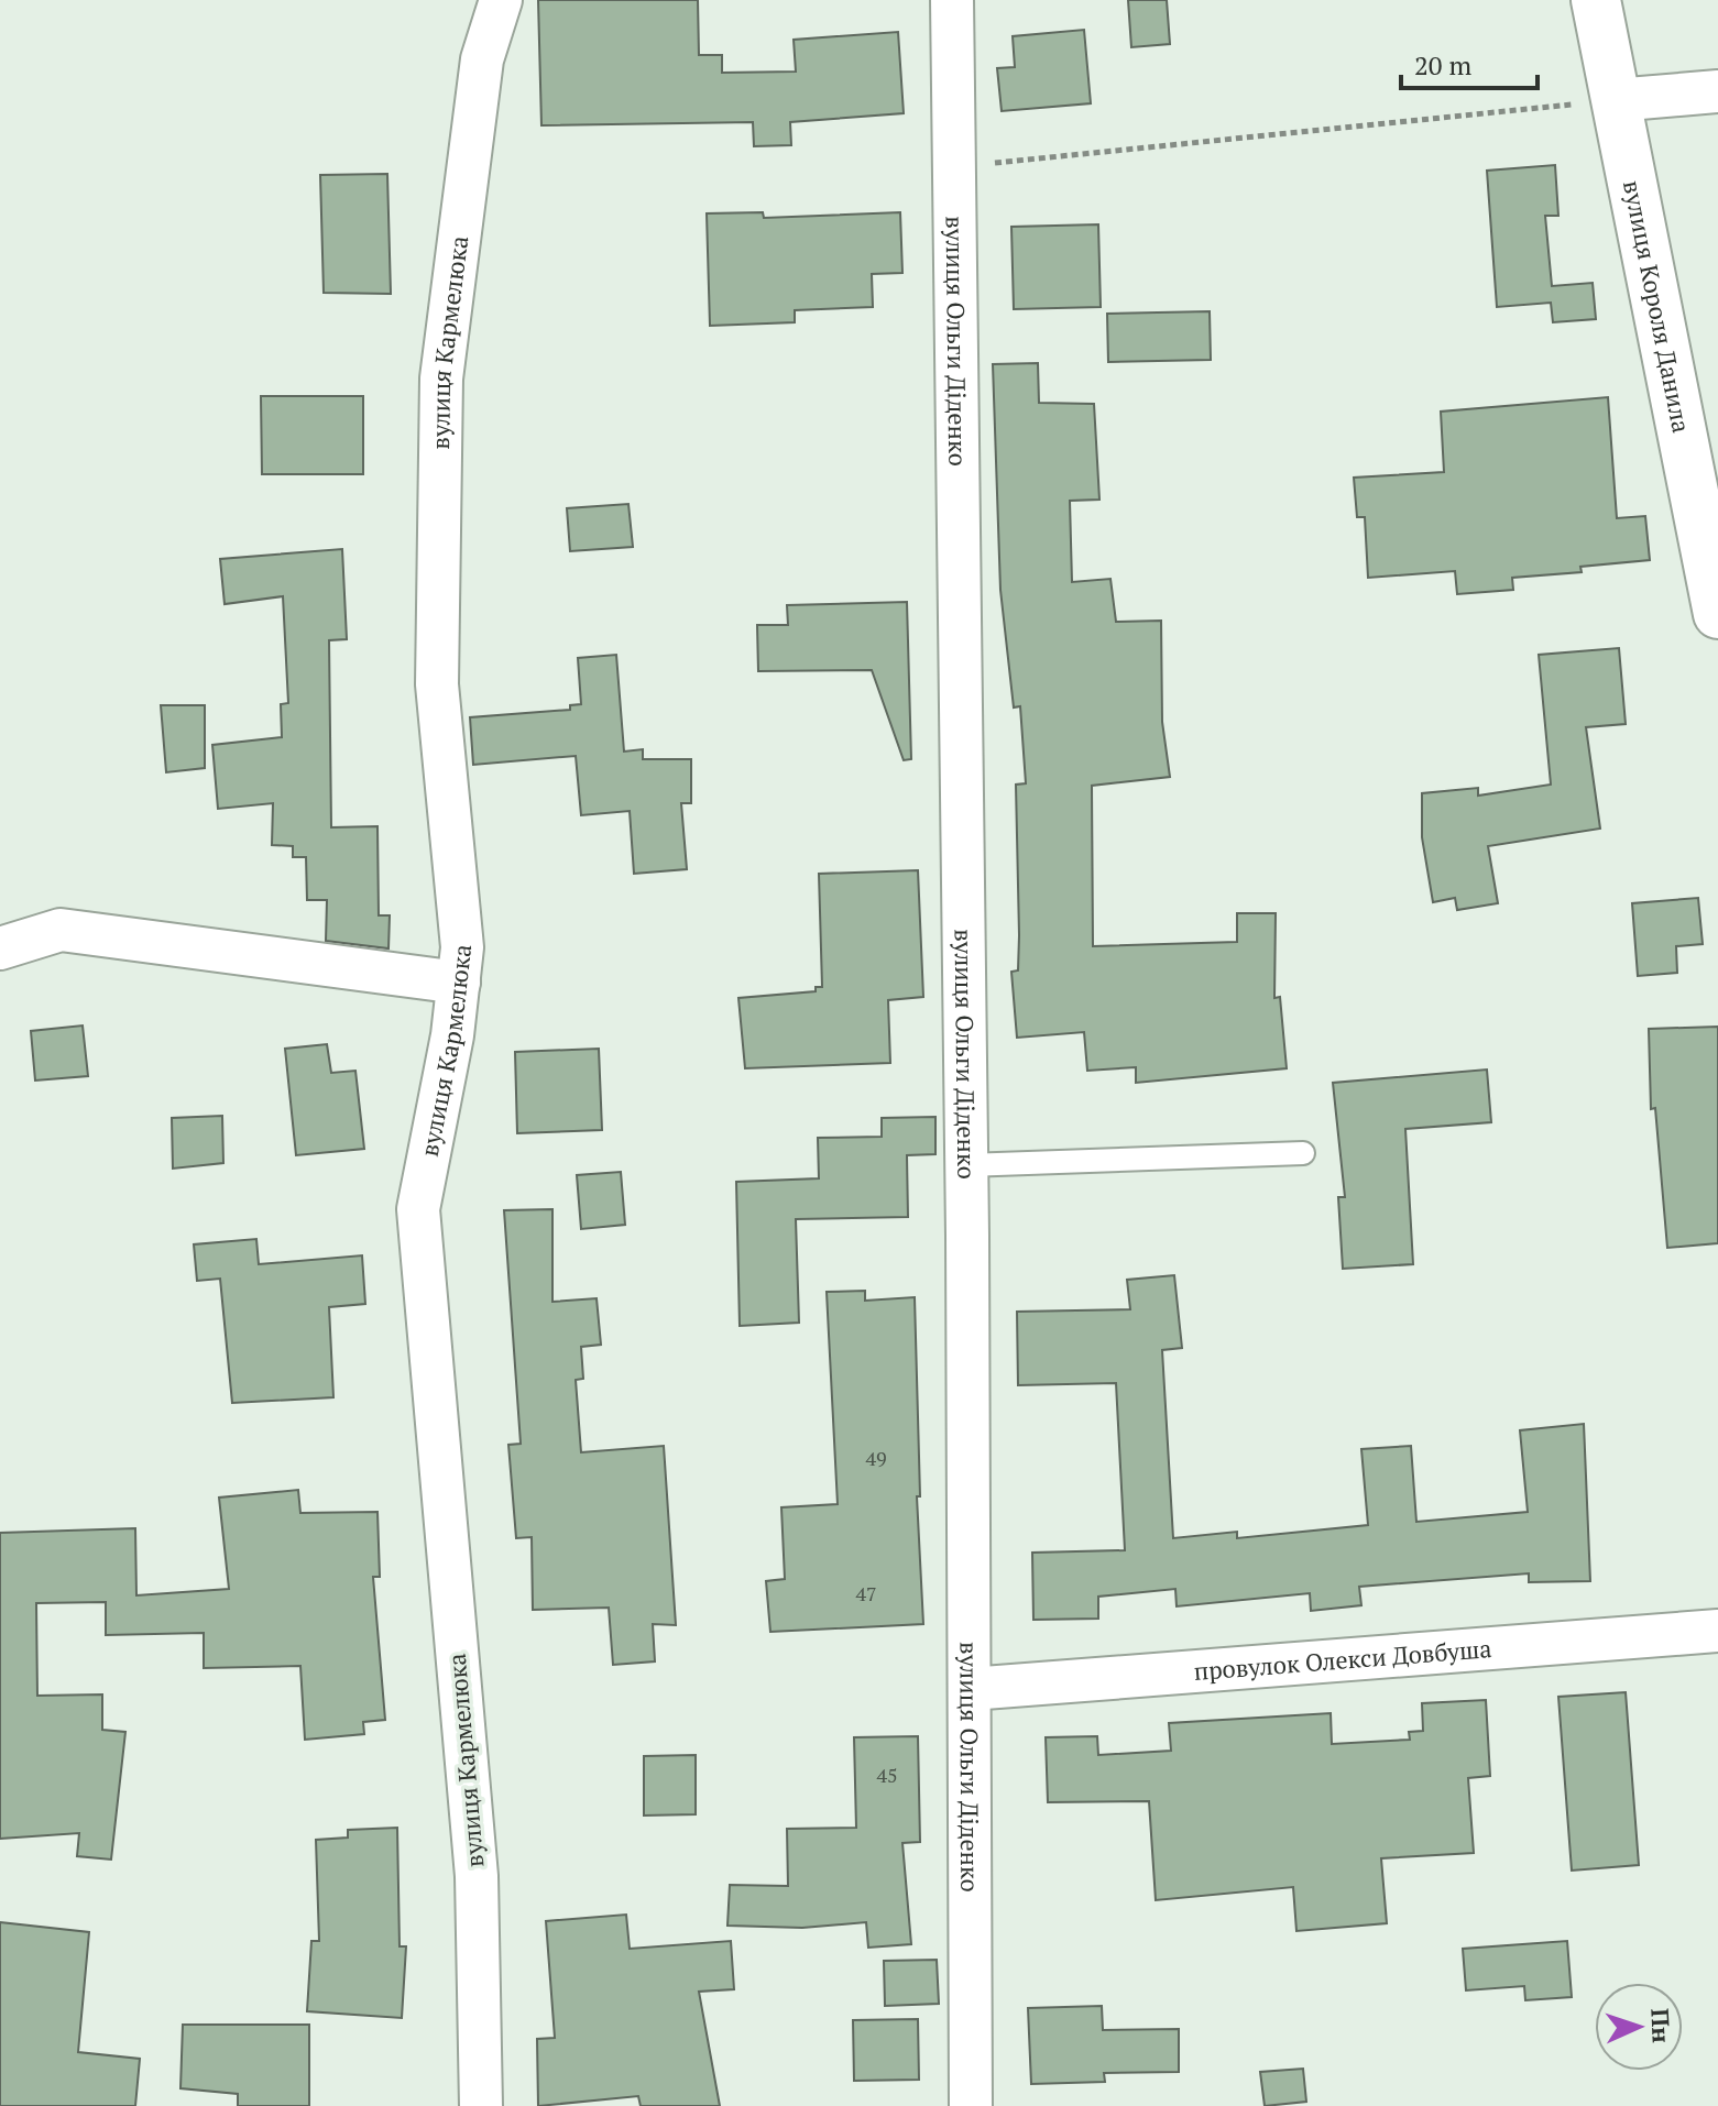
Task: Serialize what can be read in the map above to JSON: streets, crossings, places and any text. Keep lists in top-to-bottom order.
{
  "streets": {
    "main road": ["вулиця Короля Данила"],
    "street": ["вулиця Ольги Діденко", "вулиця Кармелюка", "провулок Олекси Довбуша"]
  },
  "crossings": [
    ["вулиця Ольги Діденко", "провулок Олекси Довбуша"]
  ],
  "house_numbers": ["49", "47", "45"],
  "scale_bar": "20 m",
  "north": "right"
}
